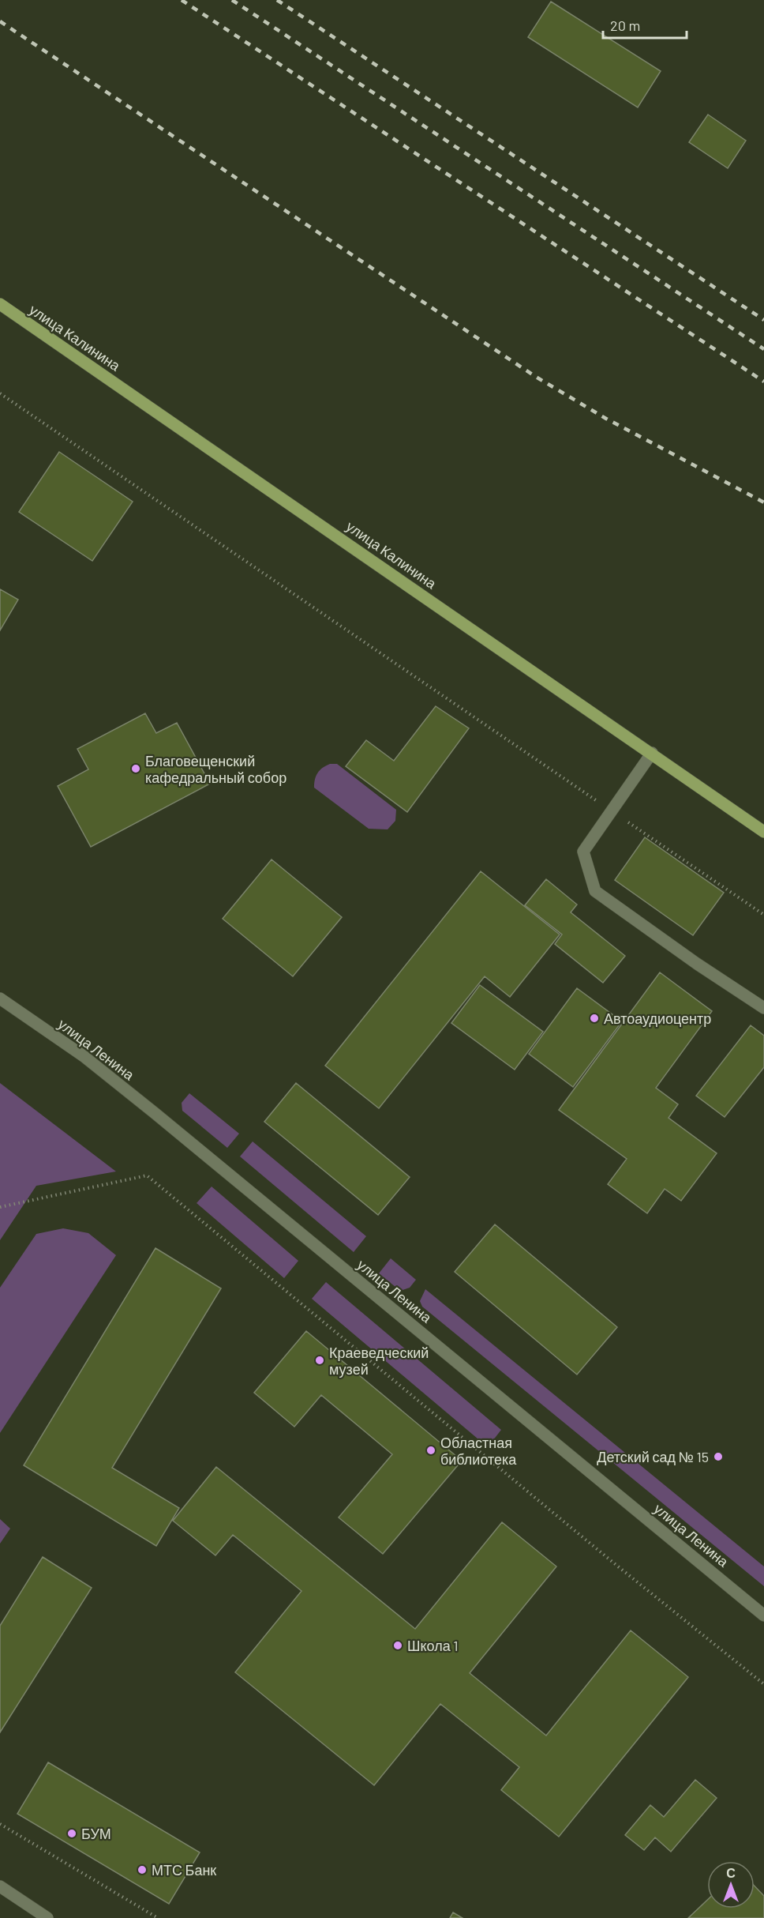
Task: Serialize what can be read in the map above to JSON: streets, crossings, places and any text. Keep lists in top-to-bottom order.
{
  "streets": {
    "main road": ["улица Калинина"],
    "street": ["улица Ленина"]
  },
  "places": [
    "Благовещенский кафедральный собор",
    "Автоаудиоцентр",
    "Краеведческий музей",
    "Областная библиотека",
    "Детский сад № 15",
    "Школа 1",
    "БУМ",
    "МТС Банк"
  ],
  "scale_bar": "20 m",
  "north": "top"
}
